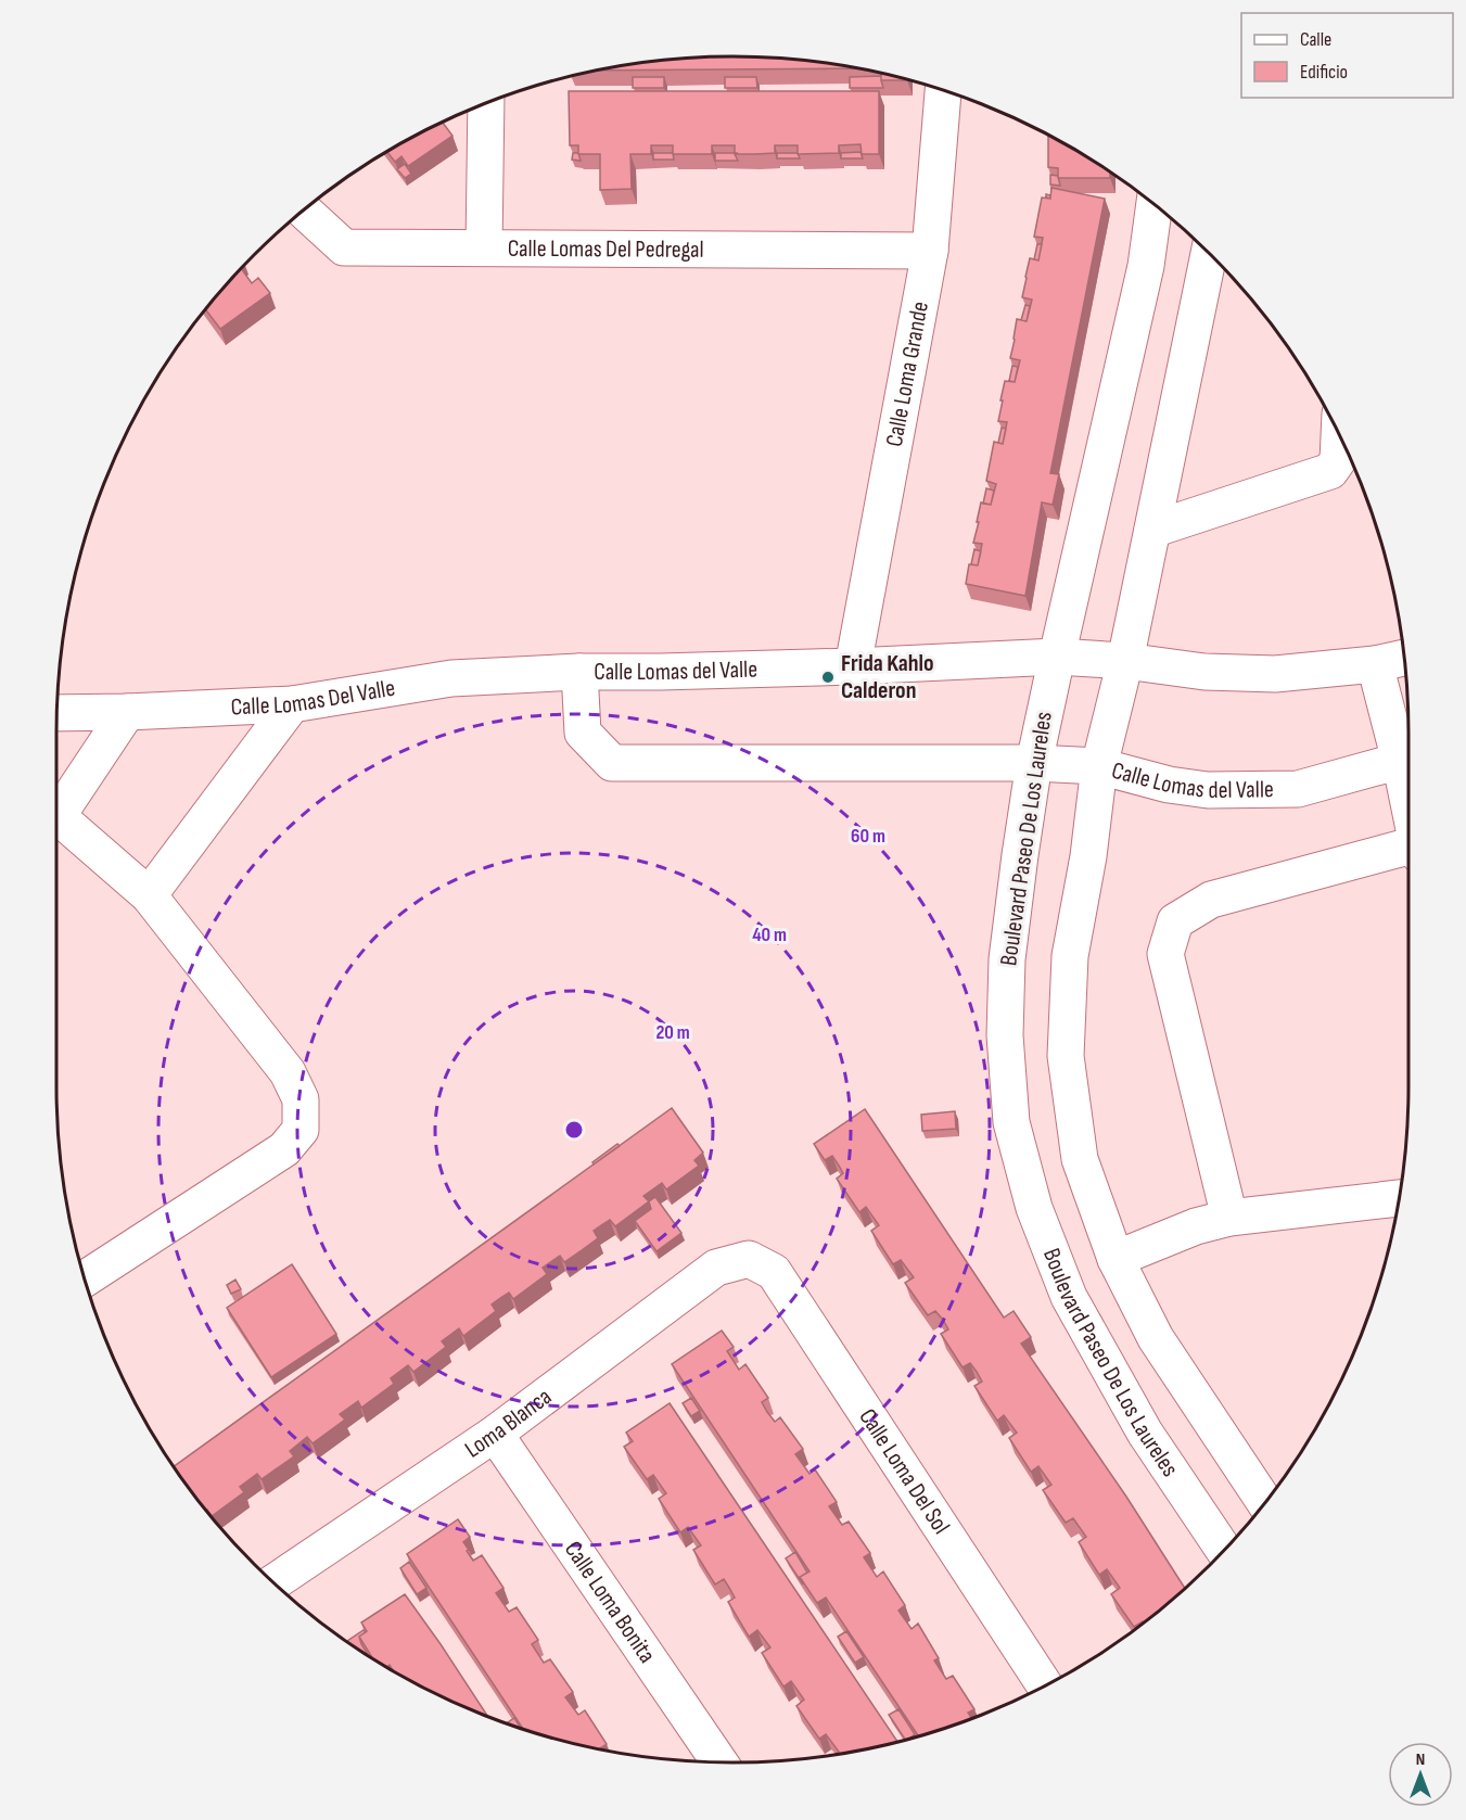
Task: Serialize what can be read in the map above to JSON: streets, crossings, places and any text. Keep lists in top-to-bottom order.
{
  "streets": {
    "street": [
      "Calle Lomas Del Pedregal",
      "Calle Loma Grande",
      "Calle Lomas del Valle",
      "Calle Lomas Del Valle",
      "Boulevard Paseo De Los Laureles",
      "Loma Blanca",
      "Calle Loma Del Sol",
      "Calle Loma Bonita"
    ]
  },
  "crossings": [
    ["Calle Lomas Del Pedregal", "Calle Loma Grande"],
    ["Calle Loma Grande", "Calle Lomas del Valle"],
    ["Calle Lomas del Valle", "Calle Lomas Del Valle"],
    ["Calle Lomas del Valle", "Boulevard Paseo De Los Laureles"],
    ["Loma Blanca", "Calle Loma Del Sol"],
    ["Loma Blanca", "Calle Loma Bonita"]
  ],
  "places": ["Frida Kahlo Calderon"],
  "legend": ["Calle", "Edificio"],
  "north": "top",
  "rings": ["60 m", "40 m", "20 m"]
}
